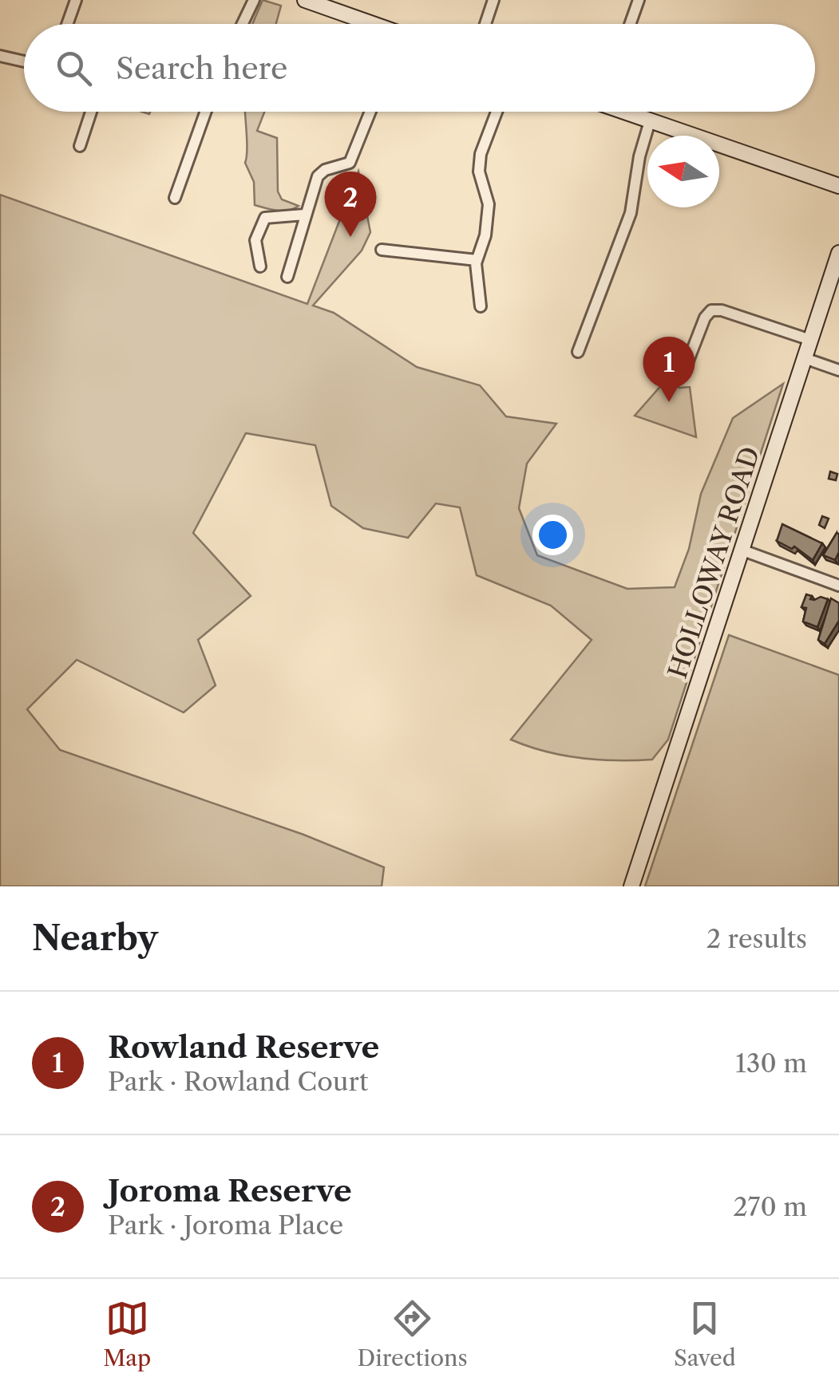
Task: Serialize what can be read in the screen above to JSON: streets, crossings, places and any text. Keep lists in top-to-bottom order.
{
  "streets": {
    "main road": ["HOLLOWAY ROAD"]
  },
  "north": "left",
  "page": {
    "search": "Search here",
    "pins": ["2", "1"],
    "heading": ["Nearby", "2 results"],
    "list": [
      {
        "mark": "1",
        "name": "Rowland Reserve",
        "note": "Park · Rowland Court",
        "value": "130 m"
      },
      {
        "mark": "2",
        "name": "Joroma Reserve",
        "note": "Park · Joroma Place",
        "value": "270 m"
      }
    ],
    "nav": ["Map", "Directions", "Saved"]
  }
}
